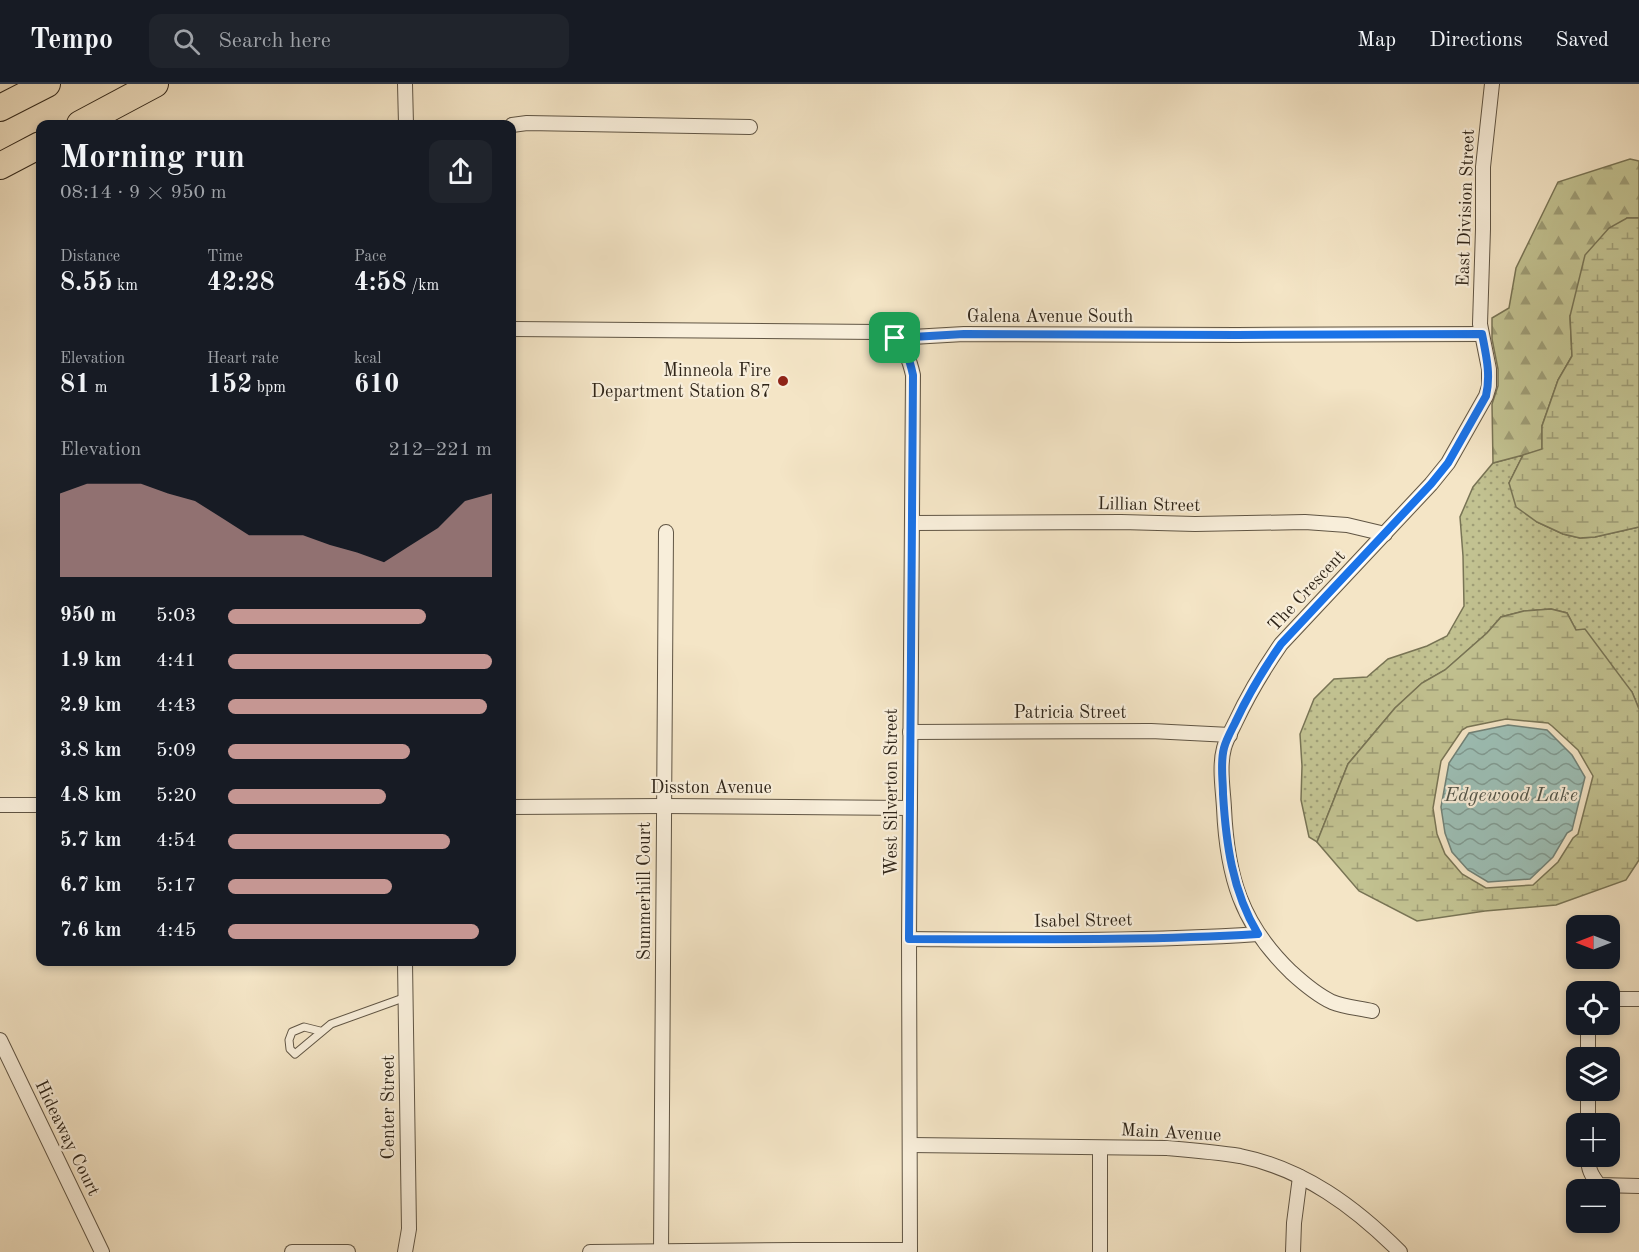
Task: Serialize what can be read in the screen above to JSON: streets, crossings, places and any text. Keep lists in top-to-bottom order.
{
  "streets": {
    "street": [
      "East Division Street",
      "Galena Avenue South",
      "Lillian Street",
      "The Crescent",
      "Patricia Street",
      "Disston Avenue",
      "West Silverton Street",
      "Summerhill Court",
      "Isabel Street",
      "Center Street",
      "Main Avenue",
      "Hideaway Court"
    ]
  },
  "crossings": [
    ["East Division Street", "Galena Avenue South"],
    ["East Division Street", "The Crescent"],
    ["Galena Avenue South", "The Crescent"],
    ["Galena Avenue South", "West Silverton Street"],
    ["Lillian Street", "The Crescent"],
    ["Lillian Street", "West Silverton Street"],
    ["The Crescent", "Patricia Street"],
    ["The Crescent", "Isabel Street"],
    ["Patricia Street", "West Silverton Street"],
    ["Disston Avenue", "West Silverton Street"],
    ["Disston Avenue", "Summerhill Court"],
    ["West Silverton Street", "Isabel Street"],
    ["West Silverton Street", "Main Avenue"]
  ],
  "water": ["Edgewood Lake"],
  "places": ["Minneola Fire Department Station 87"],
  "north": "left",
  "page": {
    "header": "Tempo",
    "search": "Search here",
    "nav": ["Map", "Directions", "Saved"],
    "heading": ["Morning run", "08:14 · 9 × 950 m"],
    "stats": [
      ["Distance", "8.55 km"],
      ["Time", "42:28"],
      ["Pace", "4:58 /km"],
      ["Elevation", "81 m"],
      ["Heart rate", "152 bpm"],
      ["kcal", "610"]
    ],
    "chart": ["Elevation", "212–221 m"],
    "list": [
      {
        "name": "950 m",
        "note": "5:03"
      },
      {
        "name": "1.9 km",
        "note": "4:41"
      },
      {
        "name": "2.9 km",
        "note": "4:43"
      },
      {
        "name": "3.8 km",
        "note": "5:09"
      },
      {
        "name": "4.8 km",
        "note": "5:20"
      },
      {
        "name": "5.7 km",
        "note": "4:54"
      },
      {
        "name": "6.7 km",
        "note": "5:17"
      },
      {
        "name": "7.6 km",
        "note": "4:45"
      }
    ],
    "map_buttons": ["+", "−"]
  }
}
